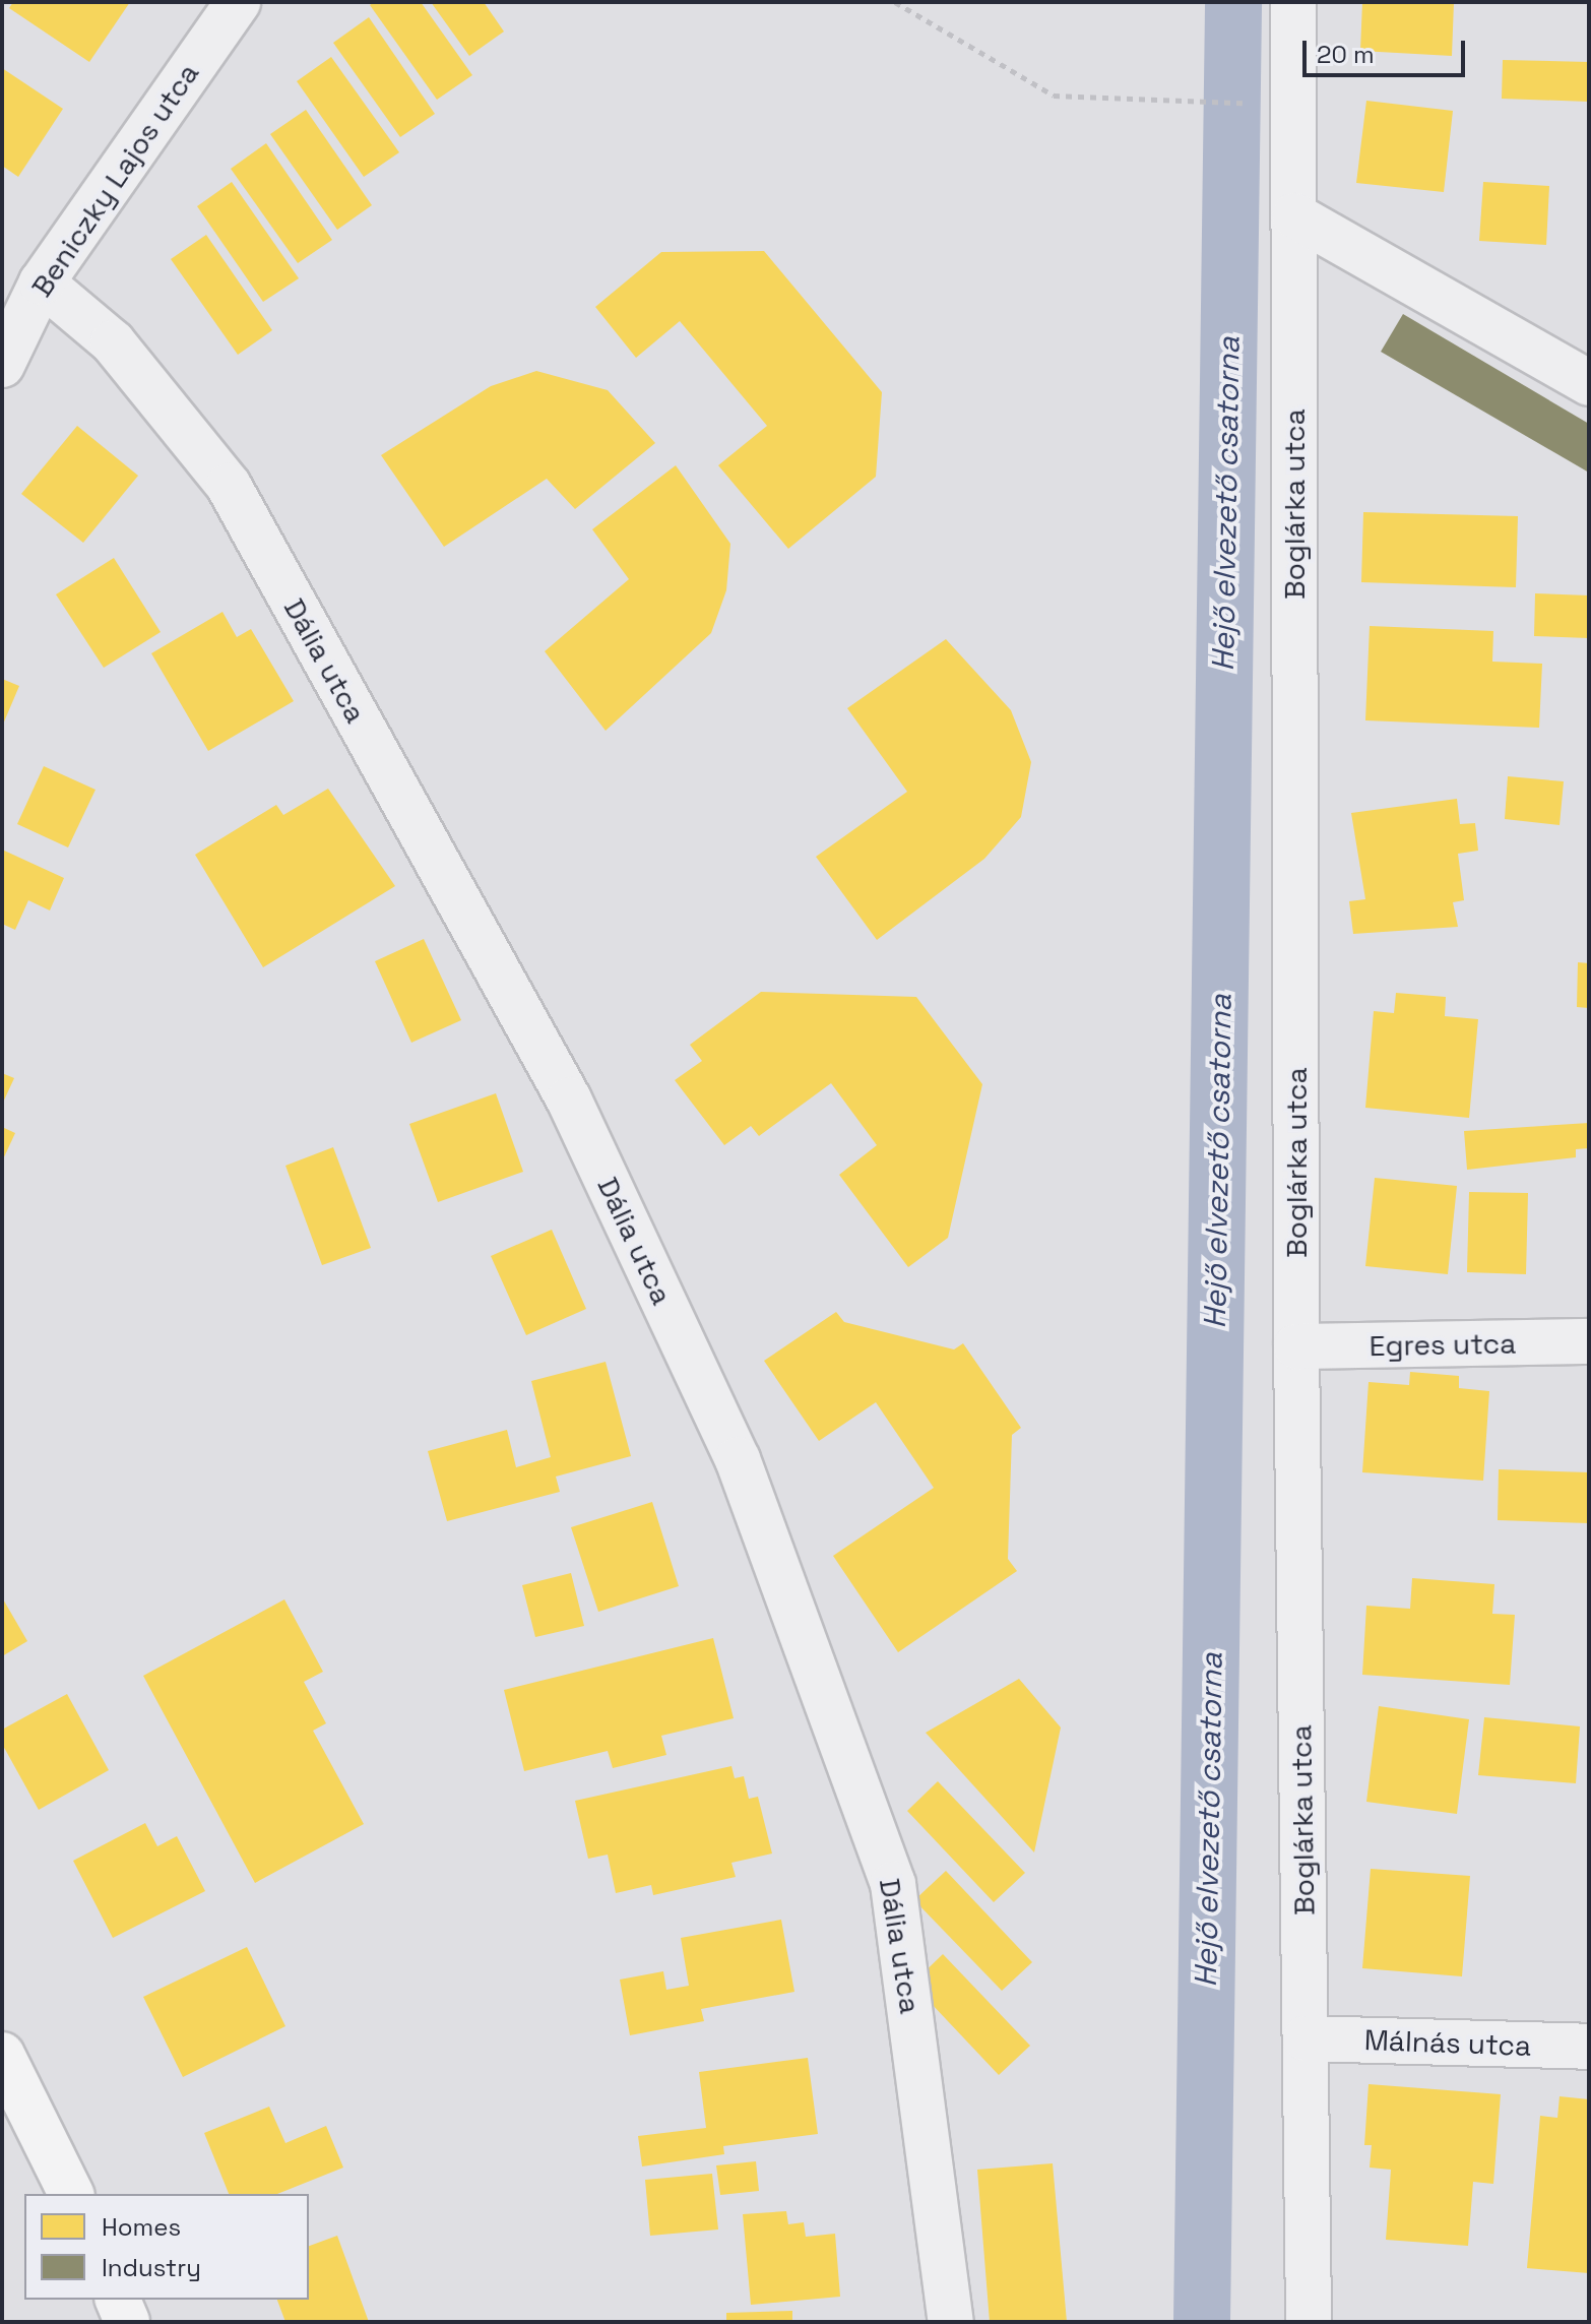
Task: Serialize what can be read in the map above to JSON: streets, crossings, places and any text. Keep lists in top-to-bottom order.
{
  "streets": {
    "street": [
      "Beniczky Lajos utca",
      "Boglárka utca",
      "Dália utca",
      "Egres utca",
      "Málnás utca"
    ]
  },
  "crossings": [
    ["Beniczky Lajos utca", "Dália utca"],
    ["Boglárka utca", "Egres utca"],
    ["Boglárka utca", "Málnás utca"]
  ],
  "water": ["Hejő elvezető csatorna"],
  "legend": ["Homes", "Industry"],
  "scale_bar": "20 m"
}
